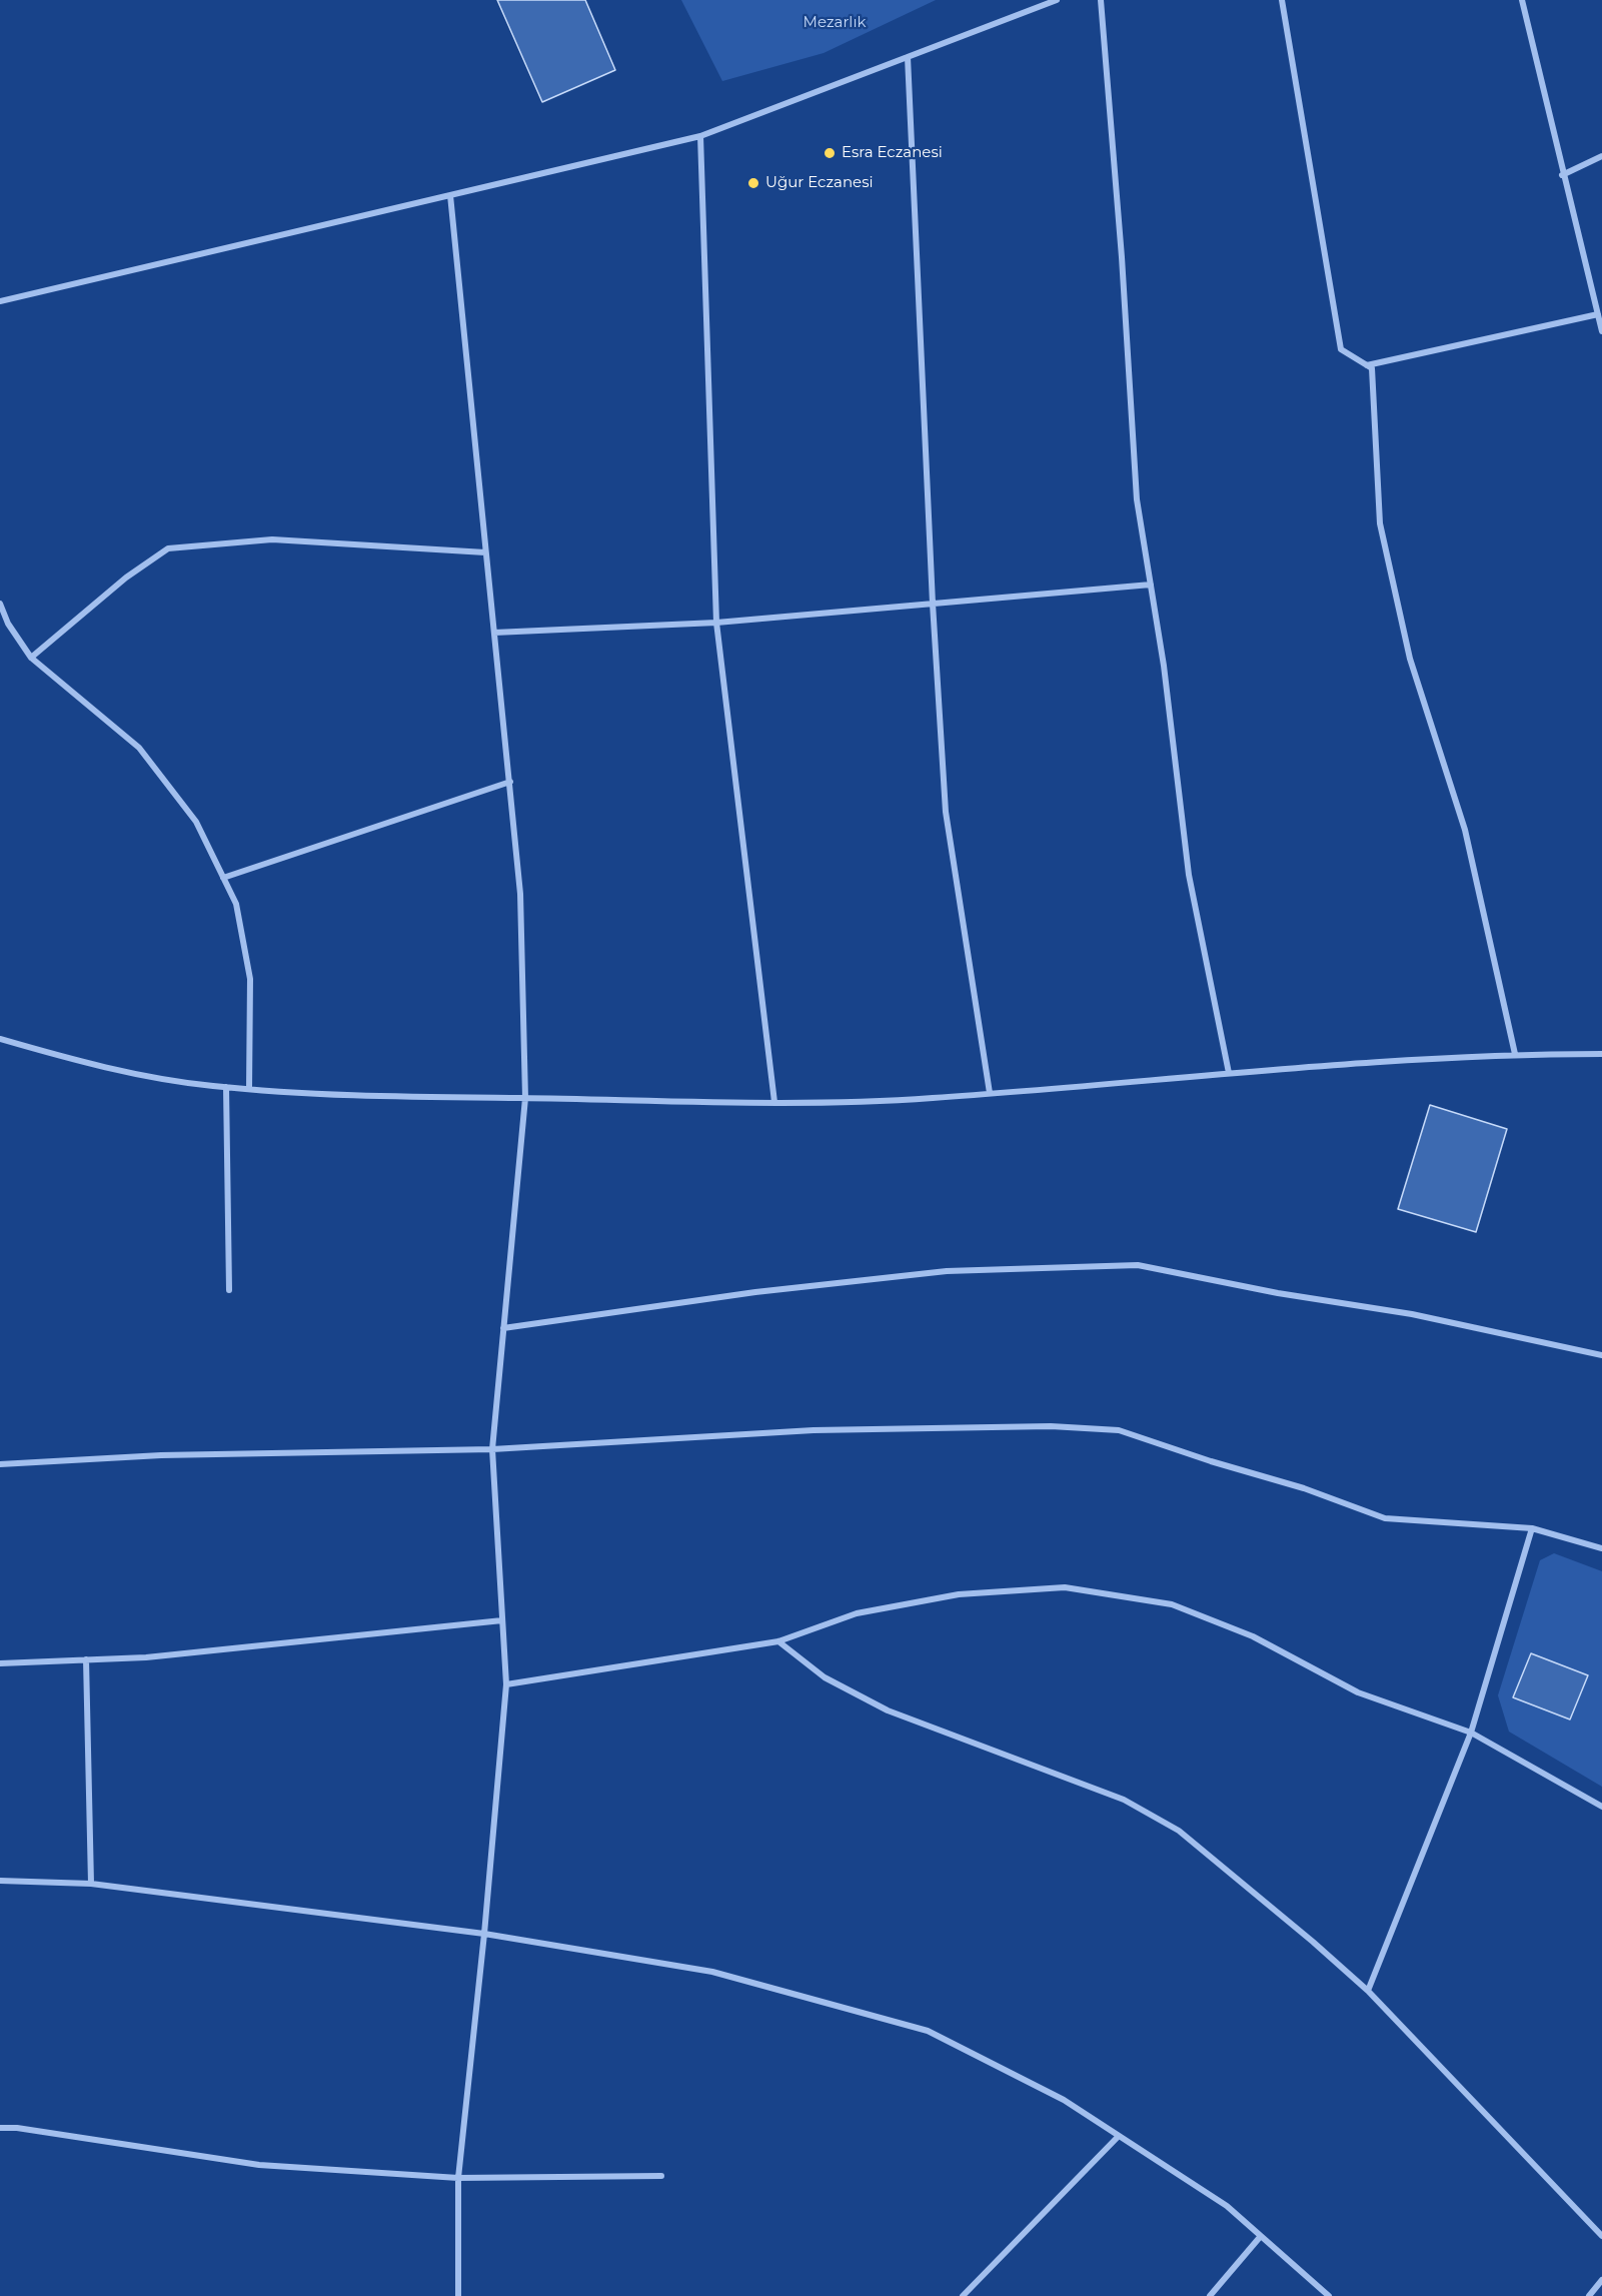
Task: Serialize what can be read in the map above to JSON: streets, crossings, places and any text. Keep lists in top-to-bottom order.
{
  "parks": ["Mezarlık"],
  "places": ["Esra Eczanesi", "Uğur Eczanesi"]
}
